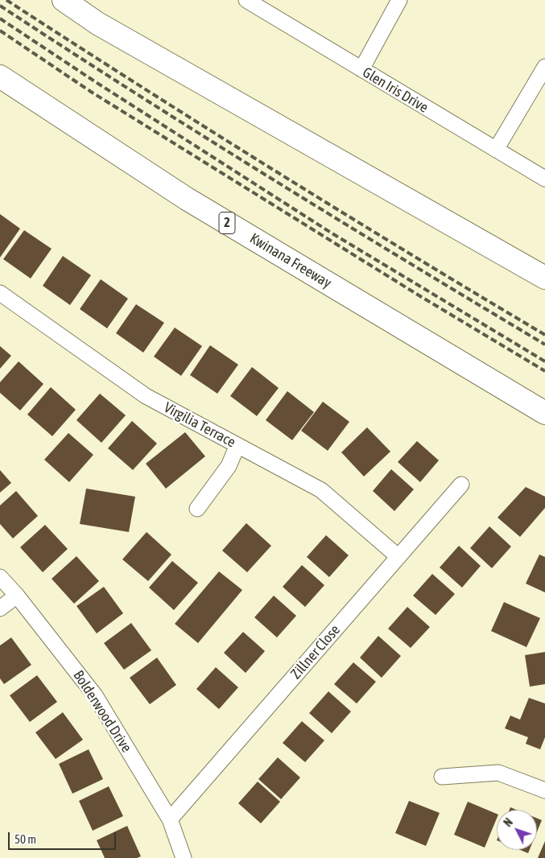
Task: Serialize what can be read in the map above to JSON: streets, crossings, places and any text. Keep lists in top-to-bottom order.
{
  "streets": {
    "highway": ["2", "Kwinana Freeway"],
    "street": [
      "Glen Iris Drive",
      "Virgilia Terrace",
      "Zillner Close",
      "Bolderwood Drive"
    ]
  },
  "crossings": [
    ["Virgilia Terrace", "Zillner Close"],
    ["Zillner Close", "Bolderwood Drive"]
  ],
  "scale_bar": "50 m",
  "north": "top left"
}
